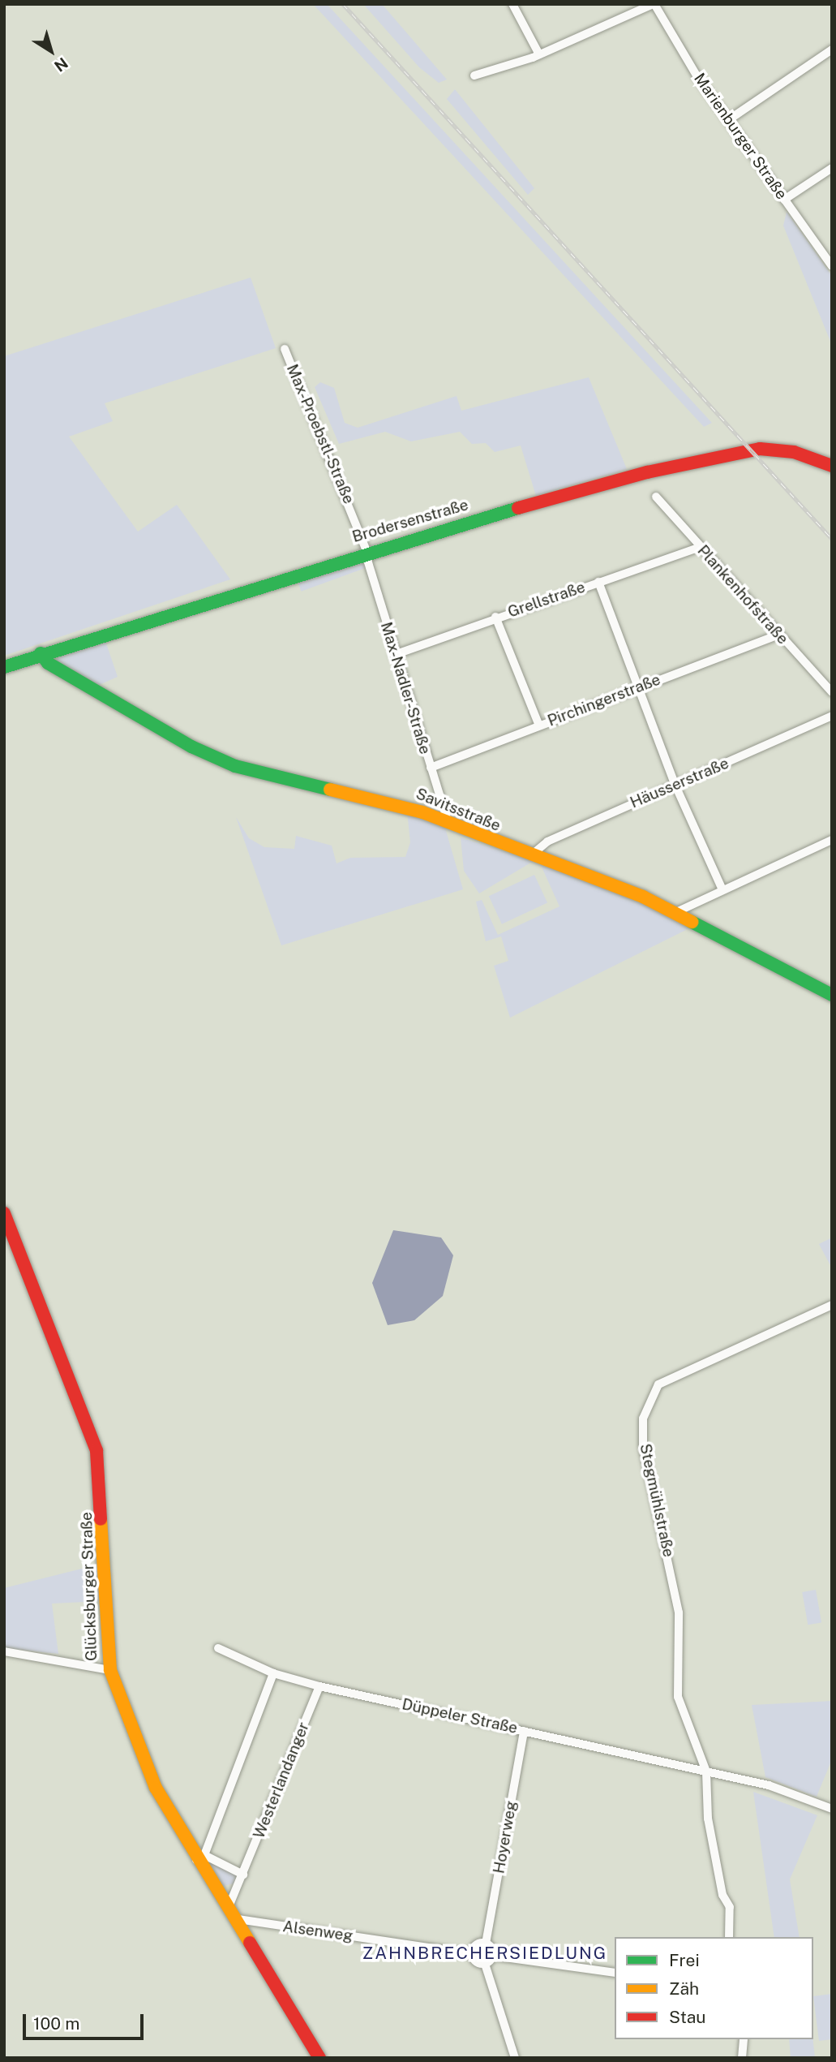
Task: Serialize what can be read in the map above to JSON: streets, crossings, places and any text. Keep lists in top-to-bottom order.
{
  "streets": {
    "street": [
      "Marienburger Straße",
      "Max-Proebstl-Straße",
      "Brodersenstraße",
      "Plankenhofstraße",
      "Grellstraße",
      "Max-Nadler-Straße",
      "Pirchingerstraße",
      "Häusserstraße",
      "Savitsstraße",
      "Stegmühlstraße",
      "Glücksburger Straße",
      "Düppeler Straße",
      "Westerlandanger",
      "Hoyerweg",
      "Alsenweg"
    ]
  },
  "crossings": [
    ["Max-Proebstl-Straße", "Brodersenstraße"],
    ["Max-Proebstl-Straße", "Max-Nadler-Straße"],
    ["Brodersenstraße", "Max-Nadler-Straße"],
    ["Brodersenstraße", "Savitsstraße"],
    ["Plankenhofstraße", "Grellstraße"],
    ["Plankenhofstraße", "Pirchingerstraße"],
    ["Grellstraße", "Max-Nadler-Straße"],
    ["Max-Nadler-Straße", "Pirchingerstraße"],
    ["Max-Nadler-Straße", "Savitsstraße"],
    ["Häusserstraße", "Savitsstraße"],
    ["Stegmühlstraße", "Düppeler Straße"],
    ["Glücksburger Straße", "Westerlandanger"],
    ["Glücksburger Straße", "Alsenweg"],
    ["Düppeler Straße", "Westerlandanger"],
    ["Düppeler Straße", "Hoyerweg"],
    ["Westerlandanger", "Alsenweg"]
  ],
  "districts": ["ZAHNBRECHERSIEDLUNG"],
  "legend": ["Frei", "Zäh", "Stau"],
  "scale_bar": "100 m",
  "north": "bottom right"
}
